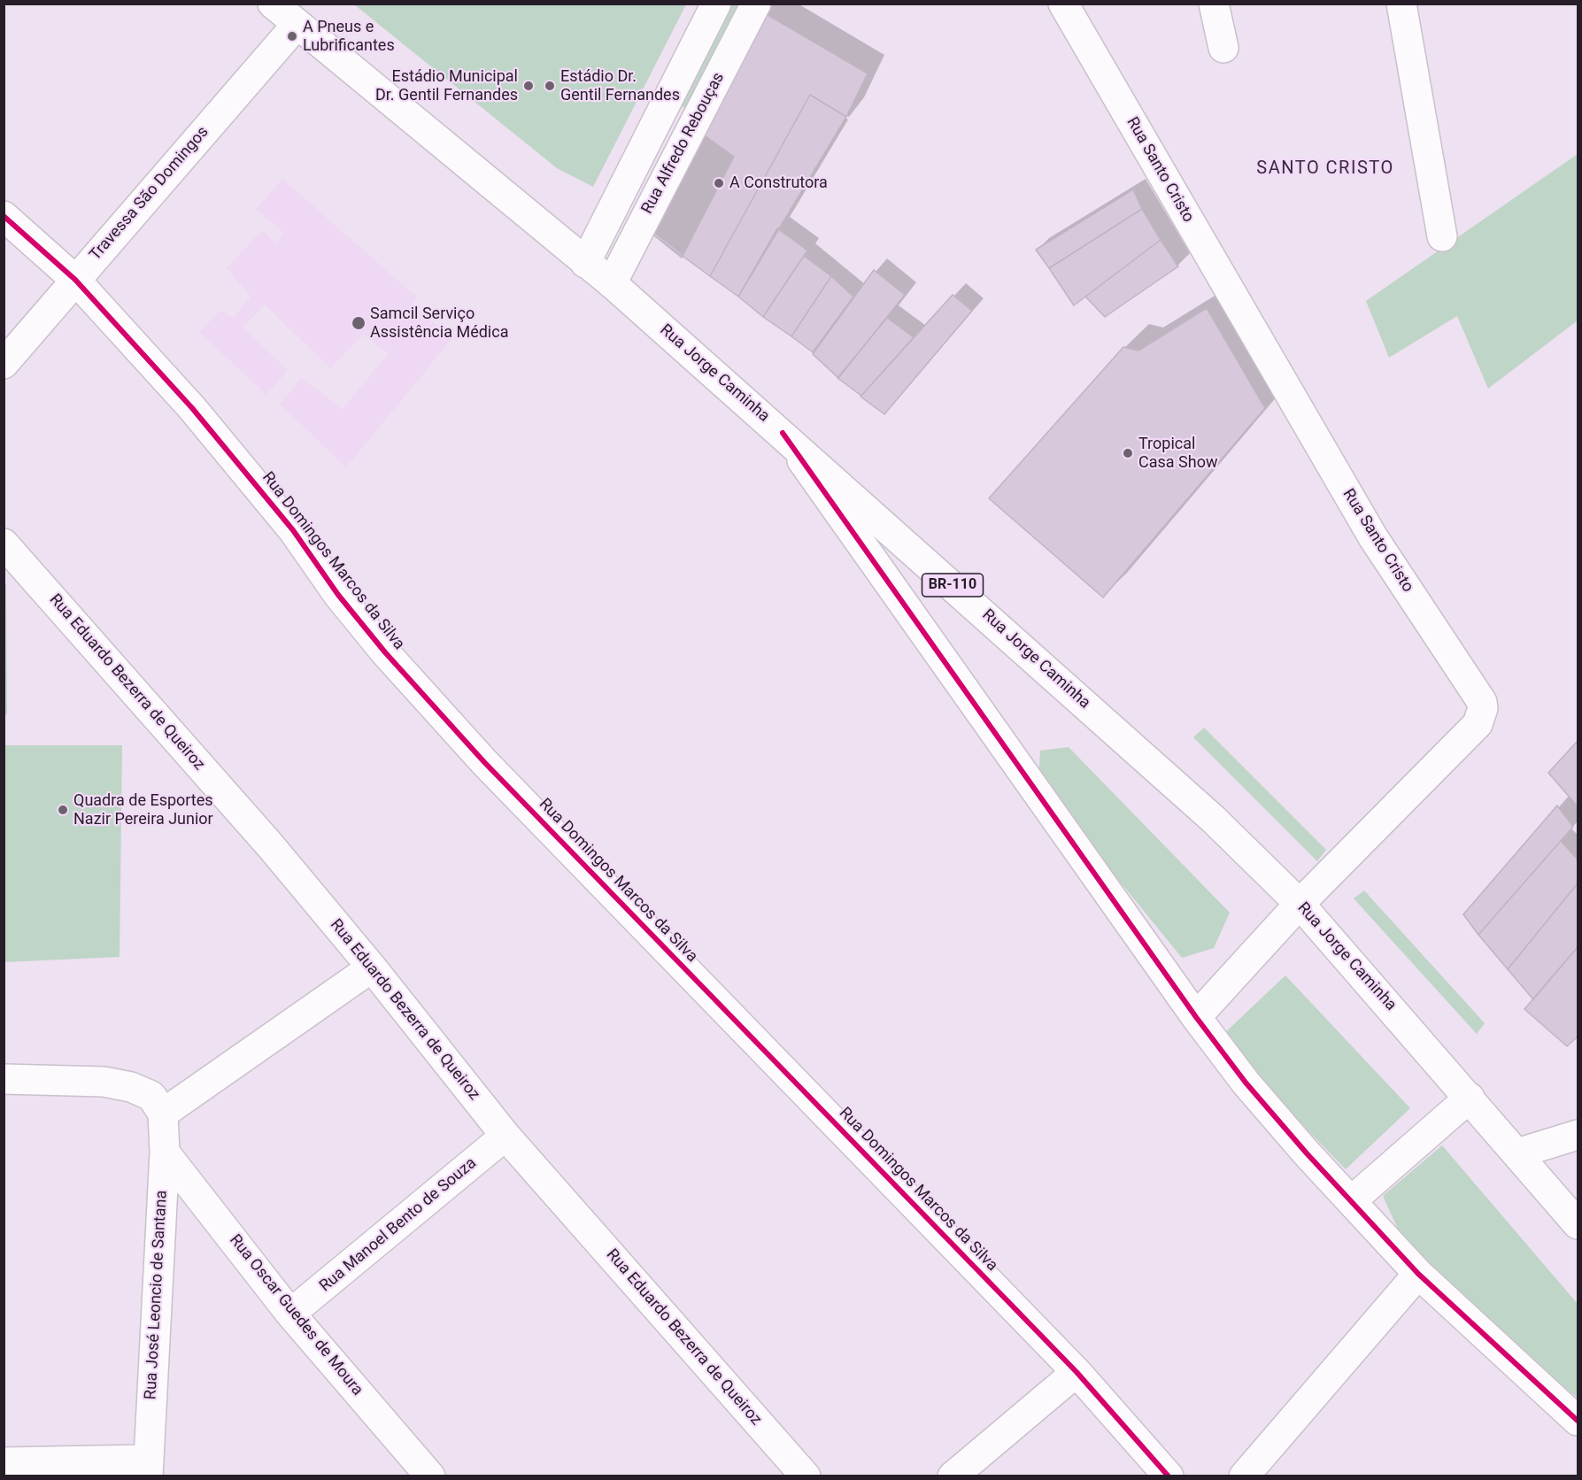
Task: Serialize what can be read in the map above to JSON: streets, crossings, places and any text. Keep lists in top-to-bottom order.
{
  "streets": {
    "street": [
      "Rua Alfredo Rebouças",
      "Rua Santo Cristo",
      "Travessa São Domingos",
      "Rua Jorge Caminha",
      "Rua Domingos Marcos da Silva",
      "BR-110",
      "Rua Eduardo Bezerra de Queiroz",
      "Rua Manoel Bento de Souza",
      "Rua José Leoncio de Santana",
      "Rua Oscar Guedes de Moura"
    ]
  },
  "crossings": [
    ["Rua Alfredo Rebouças", "Rua Jorge Caminha"],
    ["Rua Santo Cristo", "Rua Jorge Caminha"],
    ["Travessa São Domingos", "Rua Jorge Caminha"],
    ["Travessa São Domingos", "Rua Domingos Marcos da Silva"],
    ["Rua Eduardo Bezerra de Queiroz", "Rua Manoel Bento de Souza"],
    ["Rua Manoel Bento de Souza", "Rua Oscar Guedes de Moura"],
    ["Rua José Leoncio de Santana", "Rua Oscar Guedes de Moura"]
  ],
  "districts": ["SANTO CRISTO"],
  "places": [
    "A Pneus e Lubrificantes",
    "Estádio Municipal Dr. Gentil Fernandes",
    "Estádio Dr. Gentil Fernandes",
    "A Construtora",
    "Samcil Serviço Assistência Médica",
    "Tropical Casa Show",
    "Quadra de Esportes Nazir Pereira Junior"
  ]
}
